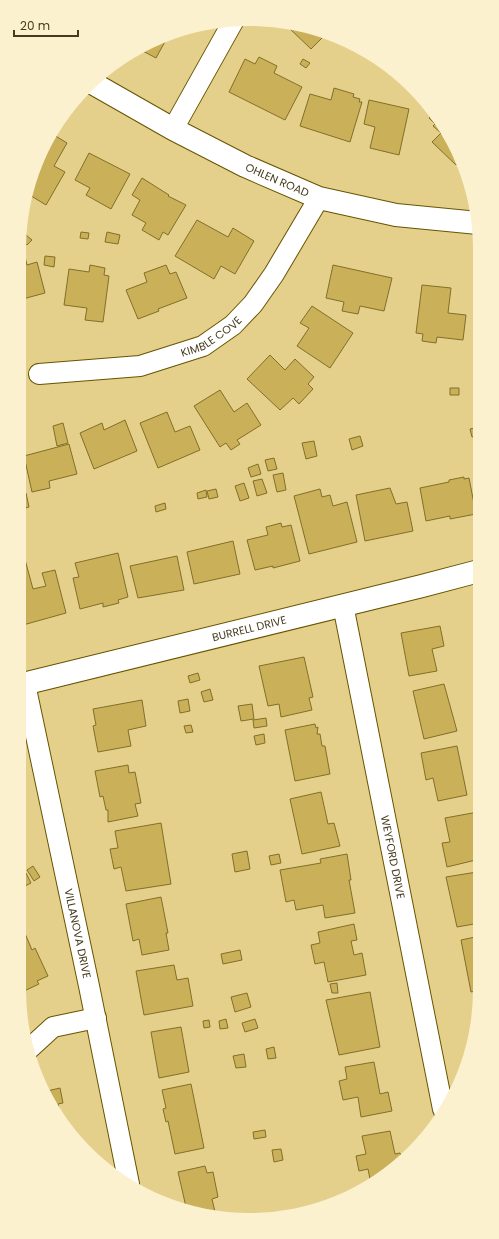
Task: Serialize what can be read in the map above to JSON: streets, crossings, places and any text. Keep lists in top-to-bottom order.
{
  "streets": {
    "street": [
      "OHLEN ROAD",
      "KIMBLE COVE",
      "BURRELL DRIVE",
      "WEYFORD DRIVE",
      "VILLANOVA DRIVE"
    ]
  },
  "crossings": [
    ["OHLEN ROAD", "KIMBLE COVE"],
    ["BURRELL DRIVE", "WEYFORD DRIVE"]
  ],
  "scale_bar": "20 m"
}
